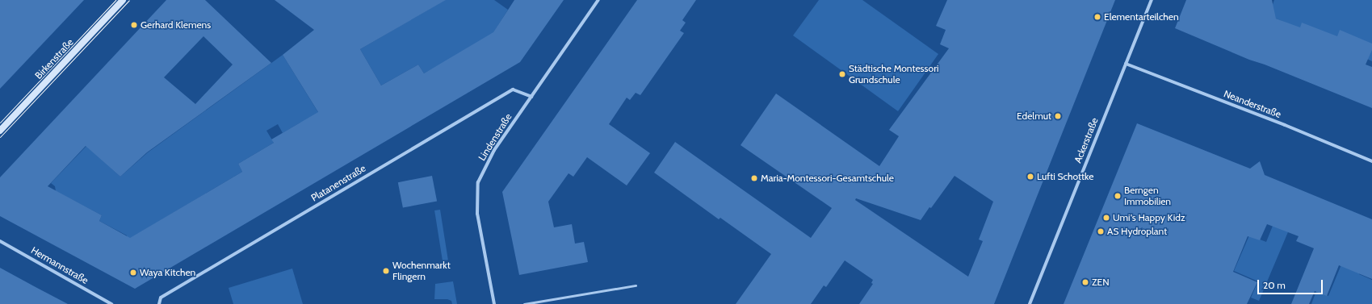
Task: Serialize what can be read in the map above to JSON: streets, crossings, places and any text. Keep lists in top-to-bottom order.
{
  "streets": {
    "street": [
      "Birkenstraße",
      "Neanderstraße",
      "Lindenstraße",
      "Ackerstraße",
      "Platanenstraße",
      "Hermannstraße"
    ]
  },
  "crossings": [
    ["Neanderstraße", "Ackerstraße"],
    ["Lindenstraße", "Platanenstraße"]
  ],
  "places": [
    "Elementarteilchen",
    "Gerhard Klemens",
    "Städtische Montessori Grundschule",
    "Edelmut",
    "Lufti Schottke",
    "Maria-Montessori-Gesamtschule",
    "Berngen Immobilien",
    "Umi's Happy Kidz",
    "AS Hydroplant",
    "Wochenmarkt Flingern",
    "Waya Kitchen",
    "ZEN"
  ],
  "scale_bar": "20 m"
}
